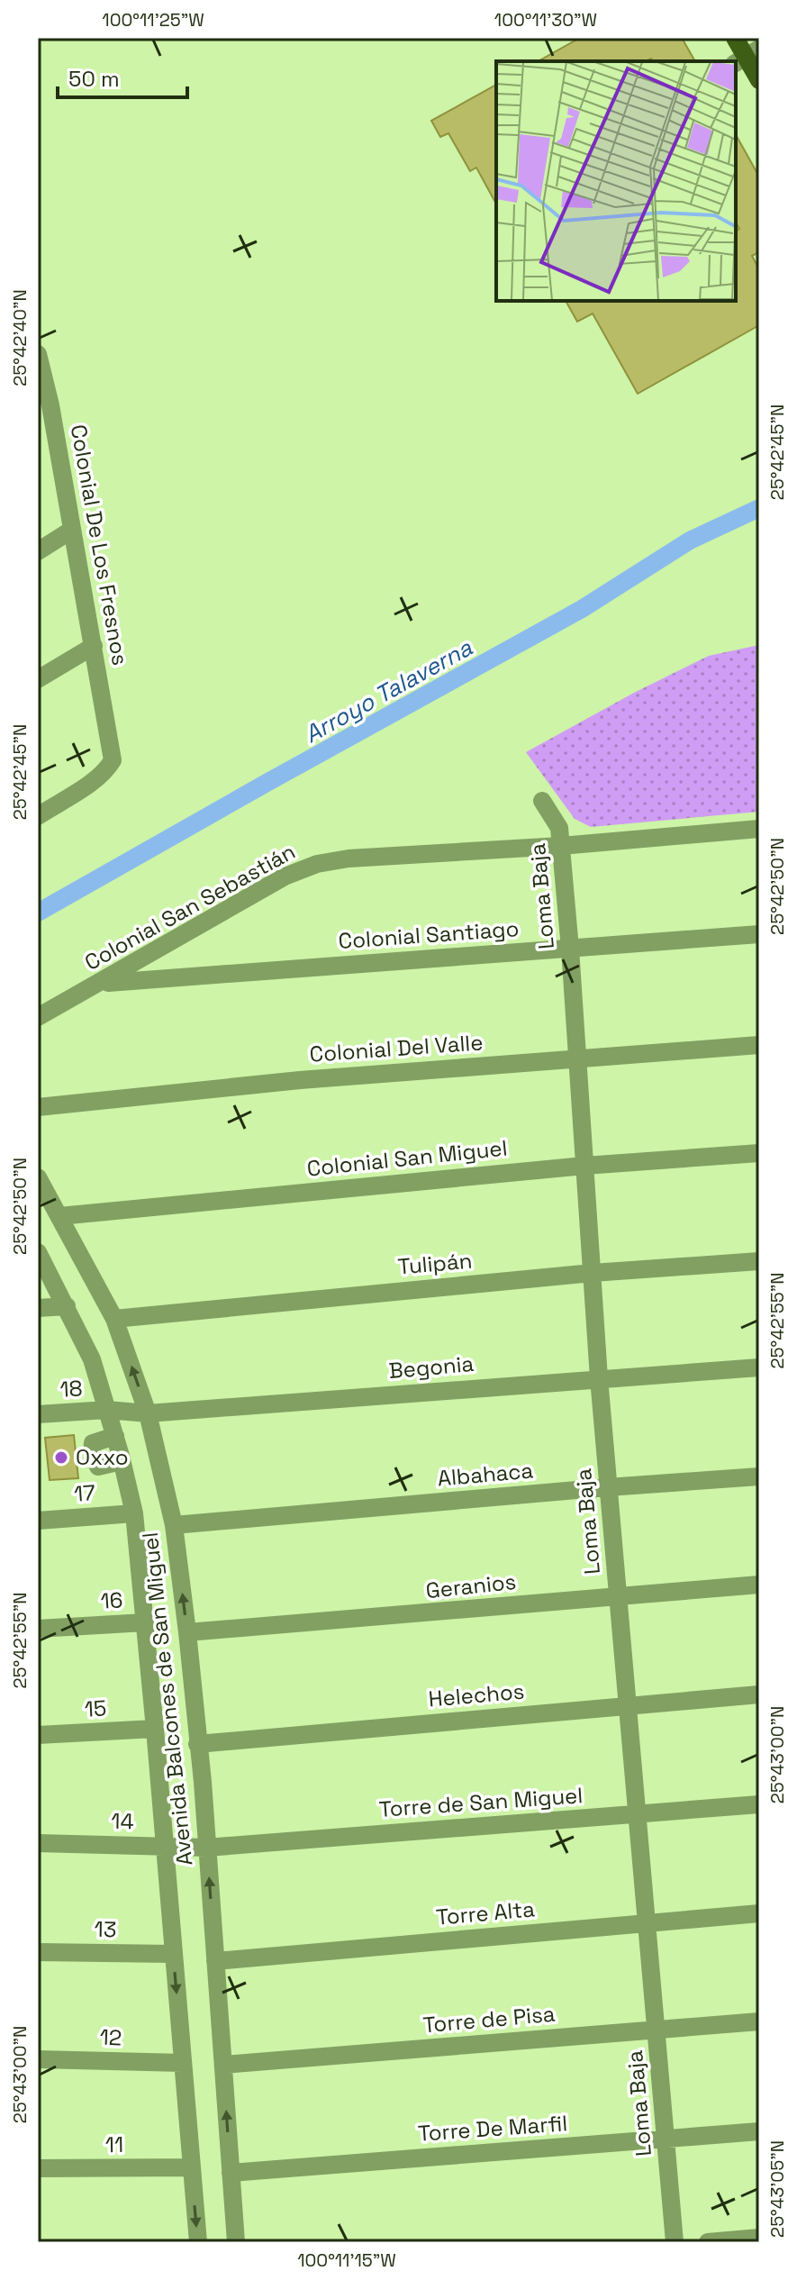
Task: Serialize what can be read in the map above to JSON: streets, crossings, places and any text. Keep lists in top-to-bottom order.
{
  "streets": {
    "street": [
      "Colonial De Los Fresnos",
      "Loma Baja",
      "Colonial San Sebastián",
      "Colonial Santiago",
      "Colonial Del Valle",
      "Colonial San Miguel",
      "Tulipán",
      "Begonia",
      "18",
      "Albahaca",
      "17",
      "Geranios",
      "16",
      "Helechos",
      "Avenida Balcones de San Miguel",
      "15",
      "Torre de San Miguel",
      "14",
      "Torre Alta",
      "13",
      "Torre de Pisa",
      "12",
      "Torre De Marfil",
      "11"
    ]
  },
  "crossings": [
    ["Loma Baja", "Colonial San Sebastián"],
    ["Loma Baja", "Colonial Santiago"],
    ["Loma Baja", "Colonial Del Valle"],
    ["Loma Baja", "Colonial San Miguel"],
    ["Loma Baja", "Tulipán"],
    ["Loma Baja", "Begonia"],
    ["Loma Baja", "Albahaca"],
    ["Loma Baja", "Geranios"],
    ["Loma Baja", "Helechos"],
    ["Loma Baja", "Torre de San Miguel"],
    ["Loma Baja", "Torre Alta"],
    ["Loma Baja", "Torre de Pisa"],
    ["Loma Baja", "Torre De Marfil"],
    ["Colonial San Sebastián", "Colonial Santiago"],
    ["Colonial San Miguel", "Avenida Balcones de San Miguel"],
    ["Tulipán", "Avenida Balcones de San Miguel"],
    ["Begonia", "18"],
    ["Begonia", "Avenida Balcones de San Miguel"],
    ["18", "Avenida Balcones de San Miguel"],
    ["Albahaca", "Avenida Balcones de San Miguel"],
    ["17", "Avenida Balcones de San Miguel"],
    ["Geranios", "Avenida Balcones de San Miguel"],
    ["16", "Avenida Balcones de San Miguel"],
    ["Helechos", "Avenida Balcones de San Miguel"],
    ["Avenida Balcones de San Miguel", "15"],
    ["Avenida Balcones de San Miguel", "Torre de San Miguel"],
    ["Avenida Balcones de San Miguel", "14"],
    ["Avenida Balcones de San Miguel", "Torre Alta"],
    ["Avenida Balcones de San Miguel", "13"],
    ["Avenida Balcones de San Miguel", "Torre de Pisa"],
    ["Avenida Balcones de San Miguel", "12"],
    ["Avenida Balcones de San Miguel", "Torre De Marfil"],
    ["Avenida Balcones de San Miguel", "11"],
    ["Torre de San Miguel", "14"]
  ],
  "water": ["Arroyo Talaverna"],
  "places": ["Oxxo"],
  "scale_bar": "50 m",
  "coordinates": [
    "100°11'25\"W",
    "100°11'30\"W",
    "25°42'40\"N",
    "25°42'45\"N",
    "25°42'50\"N",
    "25°42'55\"N",
    "25°43'00\"N",
    "25°43'05\"N",
    "100°11'15\"W"
  ]
}
